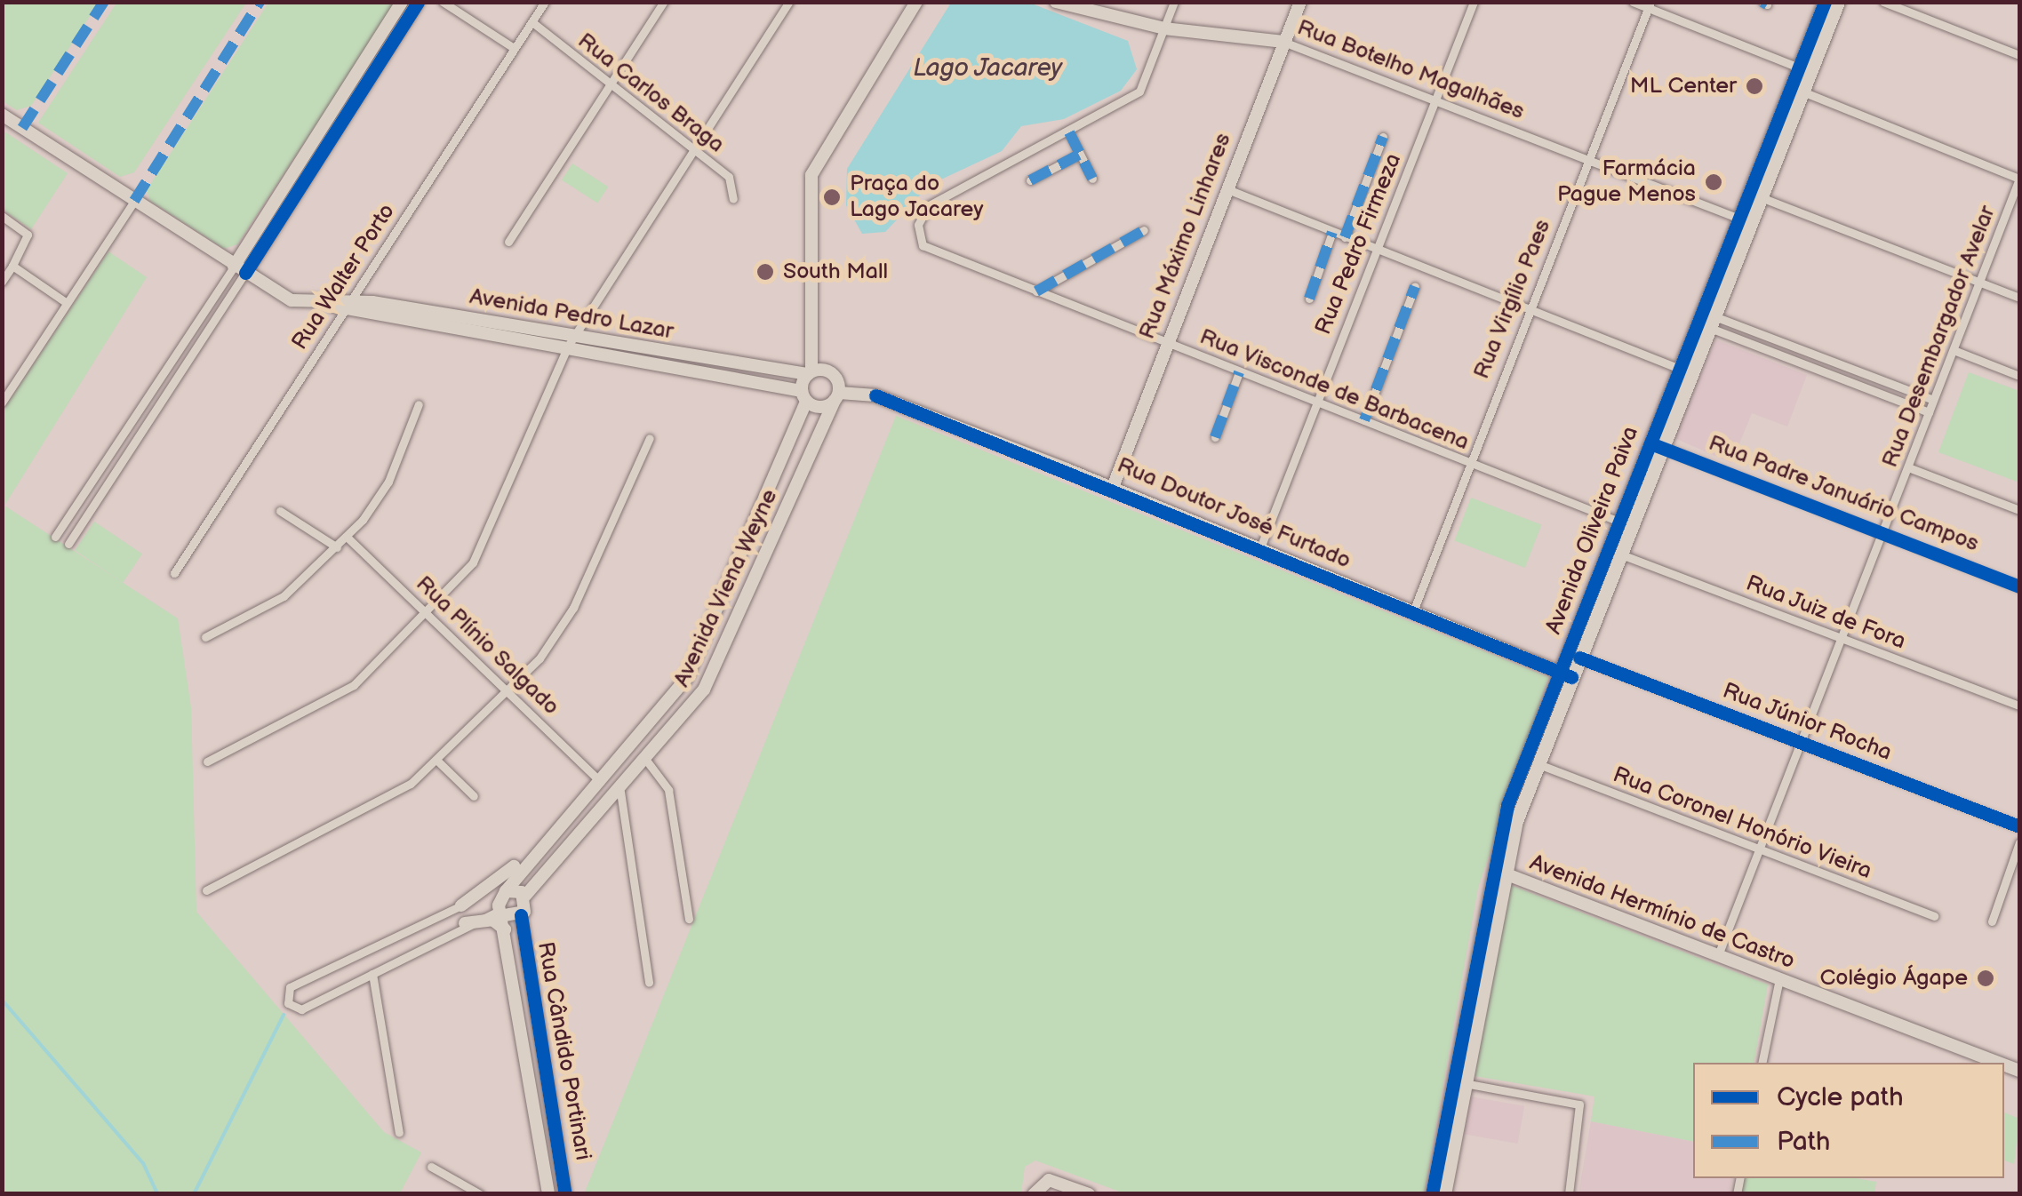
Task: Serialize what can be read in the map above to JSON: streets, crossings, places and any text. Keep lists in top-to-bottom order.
{
  "streets": {
    "main road": ["Avenida Oliveira Paiva"],
    "street": [
      "Rua Botelho Magalhães",
      "Rua Carlos Braga",
      "Rua Máximo Linhares",
      "Rua Pedro Firmeza",
      "Rua Walter Porto",
      "Rua Virgílio Paes",
      "Avenida Pedro Lazar",
      "Rua Desembargador Avelar",
      "Rua Visconde de Barbacena",
      "Rua Padre Januário Campos",
      "Rua Doutor José Furtado",
      "Avenida Viena Weyne",
      "Rua Juiz de Fora",
      "Rua Plínio Salgado",
      "Rua Júnior Rocha",
      "Rua Coronel Honório Vieira",
      "Avenida Hermínio de Castro",
      "Rua Cândido Portinari"
    ]
  },
  "crossings": [
    ["Rua Botelho Magalhães", "Rua Máximo Linhares"],
    ["Rua Botelho Magalhães", "Rua Pedro Firmeza"],
    ["Rua Botelho Magalhães", "Rua Virgílio Paes"],
    ["Rua Botelho Magalhães", "Avenida Oliveira Paiva"],
    ["Rua Carlos Braga", "Rua Walter Porto"],
    ["Rua Máximo Linhares", "Rua Visconde de Barbacena"],
    ["Rua Máximo Linhares", "Rua Doutor José Furtado"],
    ["Rua Pedro Firmeza", "Rua Visconde de Barbacena"],
    ["Rua Pedro Firmeza", "Rua Doutor José Furtado"],
    ["Rua Walter Porto", "Avenida Pedro Lazar"],
    ["Rua Virgílio Paes", "Rua Visconde de Barbacena"],
    ["Rua Virgílio Paes", "Rua Doutor José Furtado"],
    ["Avenida Pedro Lazar", "Rua Doutor José Furtado"],
    ["Avenida Pedro Lazar", "Avenida Viena Weyne"],
    ["Rua Desembargador Avelar", "Rua Padre Januário Campos"],
    ["Rua Desembargador Avelar", "Rua Juiz de Fora"],
    ["Rua Desembargador Avelar", "Rua Júnior Rocha"],
    ["Rua Desembargador Avelar", "Rua Coronel Honório Vieira"],
    ["Rua Desembargador Avelar", "Avenida Hermínio de Castro"],
    ["Rua Visconde de Barbacena", "Avenida Oliveira Paiva"],
    ["Rua Padre Januário Campos", "Avenida Oliveira Paiva"],
    ["Rua Doutor José Furtado", "Avenida Oliveira Paiva"],
    ["Rua Doutor José Furtado", "Avenida Viena Weyne"],
    ["Avenida Oliveira Paiva", "Rua Juiz de Fora"],
    ["Avenida Oliveira Paiva", "Rua Júnior Rocha"],
    ["Avenida Oliveira Paiva", "Rua Coronel Honório Vieira"],
    ["Avenida Oliveira Paiva", "Avenida Hermínio de Castro"],
    ["Avenida Viena Weyne", "Rua Plínio Salgado"],
    ["Avenida Viena Weyne", "Rua Cândido Portinari"]
  ],
  "water": ["Lago Jacarey"],
  "places": [
    "ML Center",
    "Farmácia Pague Menos",
    "Praça do Lago Jacarey",
    "South Mall",
    "Colégio Ágape"
  ],
  "legend": ["Cycle path", "Path"]
}
